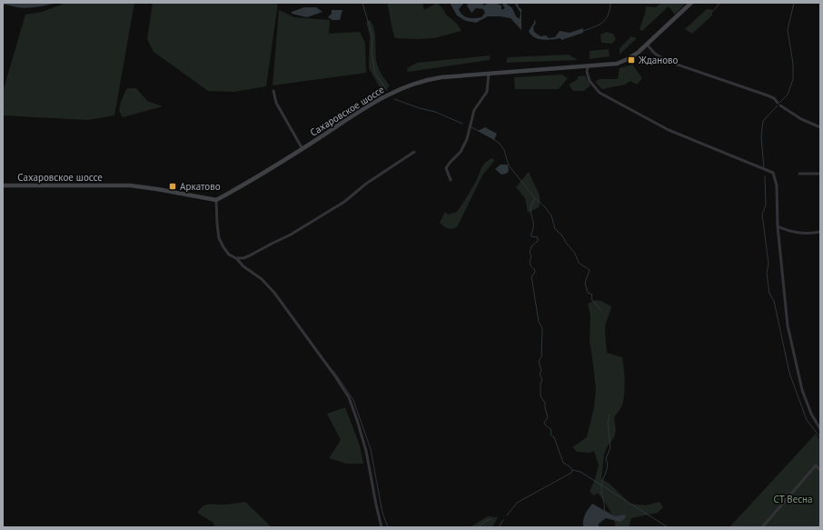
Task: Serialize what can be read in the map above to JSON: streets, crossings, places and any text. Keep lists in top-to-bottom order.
{
  "streets": {
    "main road": ["Сахаровское шоссе"]
  },
  "parks": ["СТ Весна"],
  "places": {
    "transit": ["Жданово", "Аркатово"]
  }
}
